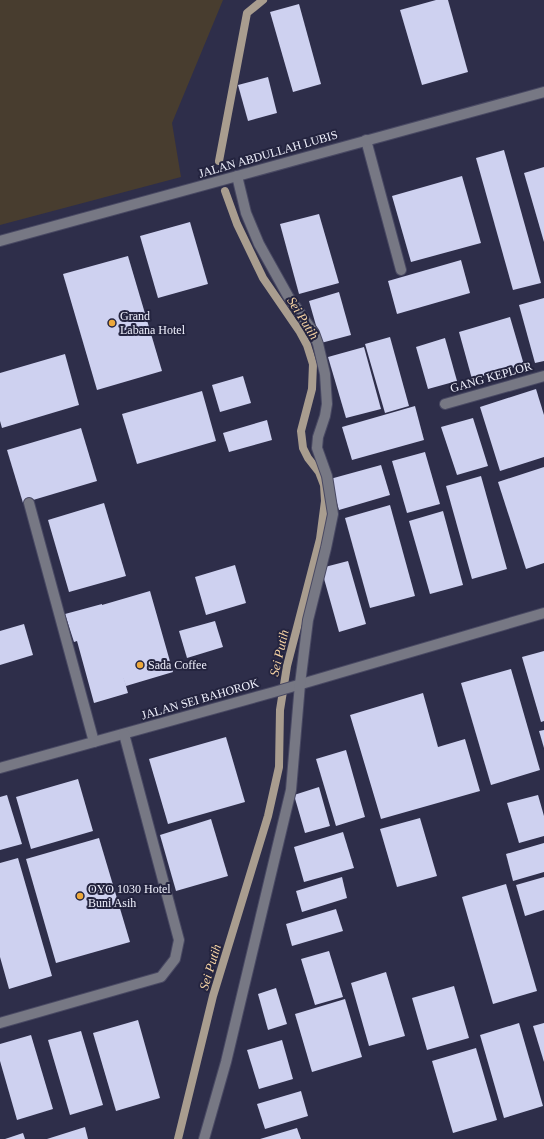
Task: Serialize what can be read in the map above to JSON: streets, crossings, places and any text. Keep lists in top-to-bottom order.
{
  "streets": {
    "street": ["JALAN ABDULLAH LUBIS", "GANG KEPLOR", "JALAN SEI BAHOROK"]
  },
  "water": ["Sei Putih"],
  "places": ["Grand Labana Hotel", "Sada Coffee", "OYO 1030 Hotel Buni Asih"]
}
